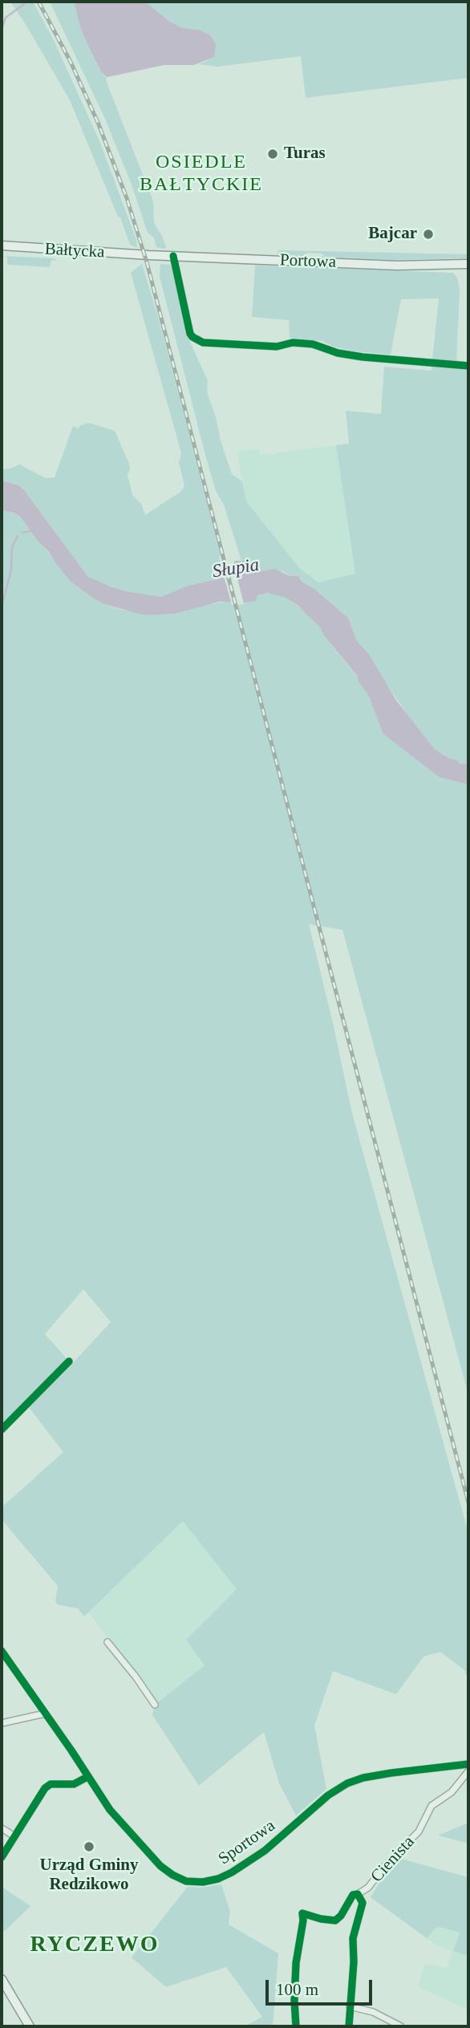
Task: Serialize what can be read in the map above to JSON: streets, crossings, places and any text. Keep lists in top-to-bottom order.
{
  "streets": {
    "main road": ["Bałtycka", "Portowa"],
    "street": ["Sportowa", "Cienista"]
  },
  "crossings": [
    ["Bałtycka", "Portowa"]
  ],
  "districts": ["OSIEDLE BAŁTYCKIE", "RYCZEWO"],
  "water": ["Słupia"],
  "places": ["Turas", "Bajcar", "Urząd Gminy Redzikowo"],
  "scale_bar": "100 m"
}
